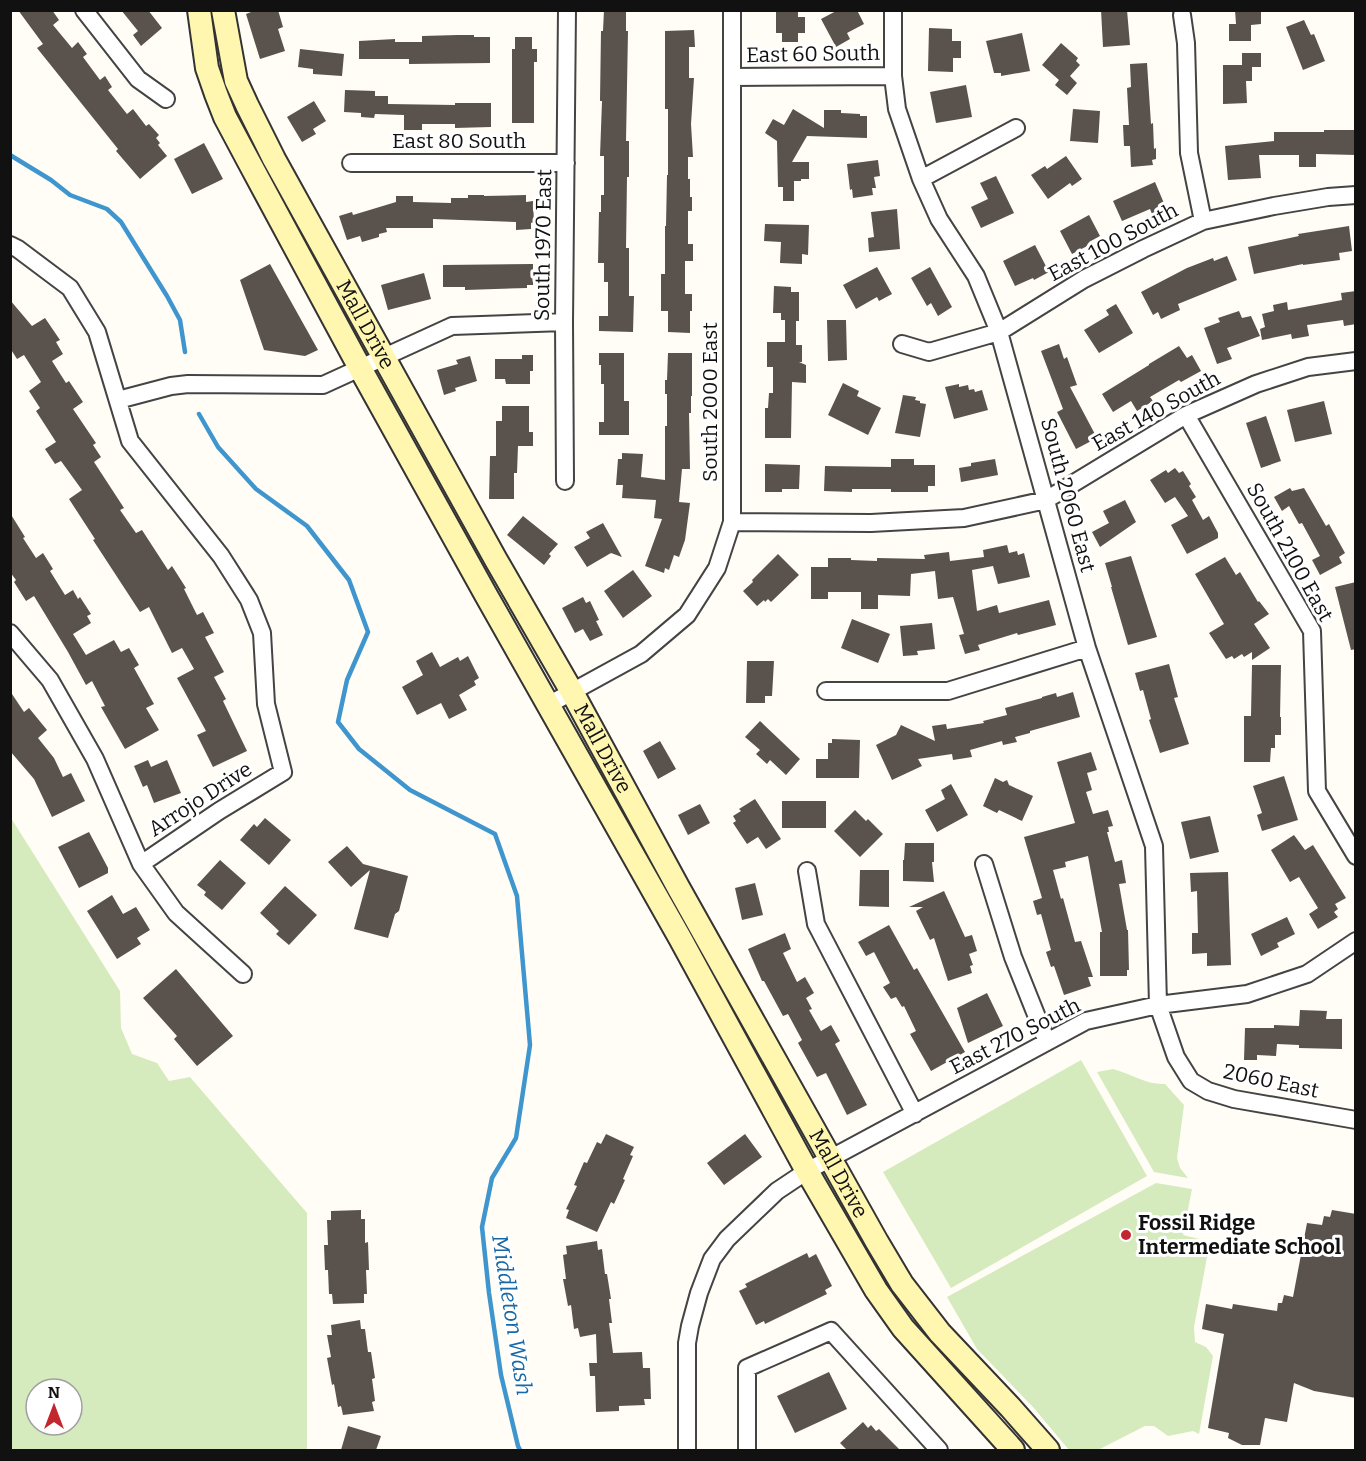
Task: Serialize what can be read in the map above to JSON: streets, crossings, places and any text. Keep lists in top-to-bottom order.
{
  "streets": {
    "main road": ["Mall Drive"],
    "street": [
      "East 60 South",
      "East 80 South",
      "East 100 South",
      "South 1970 East",
      "South 2000 East",
      "East 140 South",
      "South 2060 East",
      "South 2100 East",
      "Arrojo Drive",
      "East 270 South",
      "2060 East"
    ]
  },
  "crossings": [
    ["East 60 South", "South 2000 East"],
    ["East 60 South", "South 2060 East"],
    ["East 80 South", "South 1970 East"],
    ["East 100 South", "South 2060 East"],
    ["Mall Drive", "South 2000 East"],
    ["Mall Drive", "East 270 South"],
    ["South 2000 East", "East 140 South"],
    ["East 140 South", "South 2060 East"],
    ["East 140 South", "South 2100 East"],
    ["South 2060 East", "East 270 South"],
    ["South 2060 East", "2060 East"],
    ["East 270 South", "2060 East"]
  ],
  "water": ["Middleton Wash"],
  "places": ["Fossil Ridge Intermediate School"],
  "north": "top"
}
